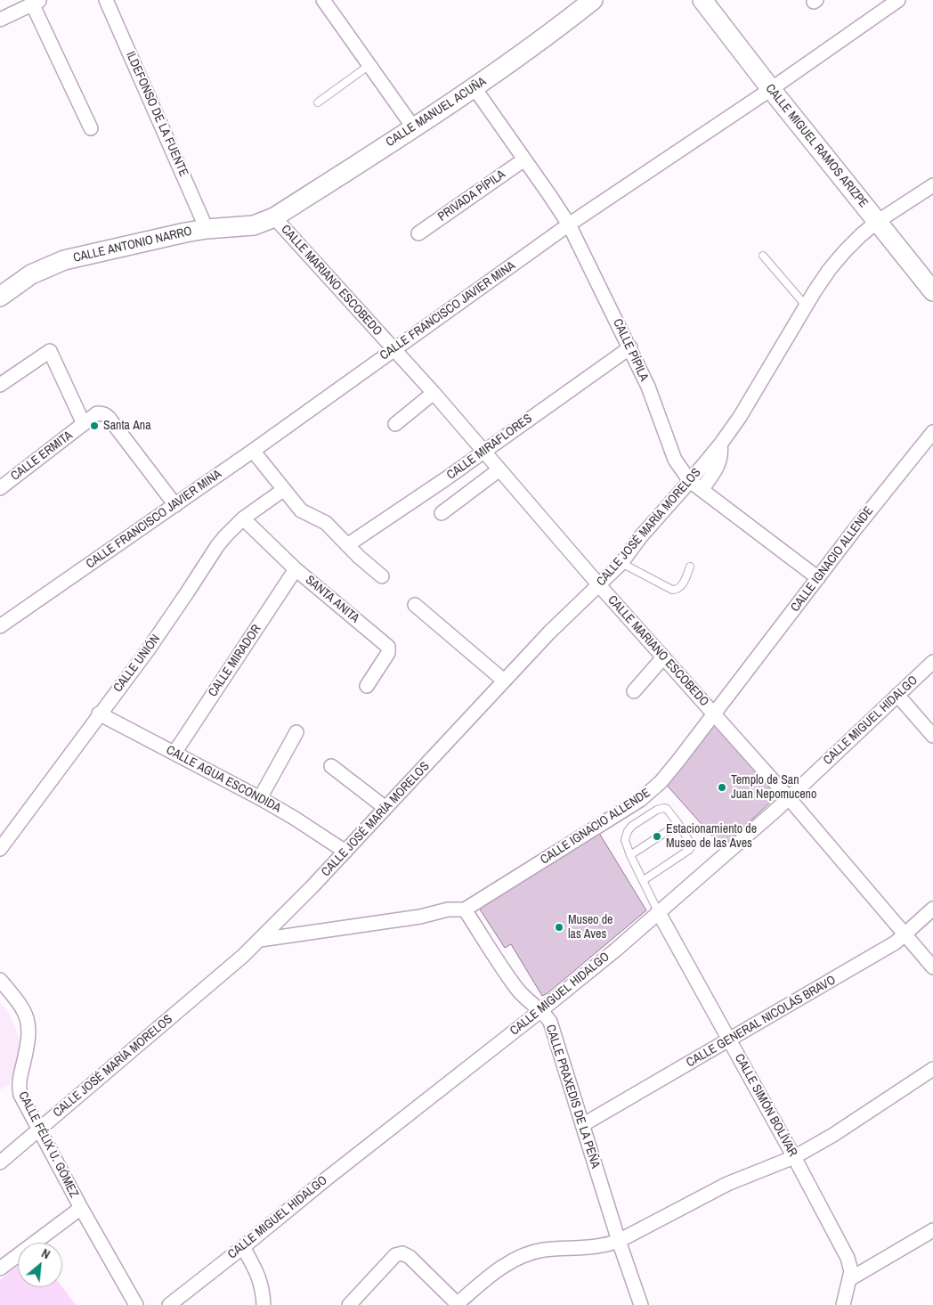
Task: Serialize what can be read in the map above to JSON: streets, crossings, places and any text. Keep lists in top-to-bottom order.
{
  "streets": {
    "main road": ["CALLE MANUEL ACUÑA", "CALLE MIGUEL RAMOS ARIZPE", "CALLE ANTONIO NARRO"],
    "street": [
      "ILDEFONSO DE LA FUENTE",
      "PRIVADA PÍPILA",
      "CALLE MARIANO ESCOBEDO",
      "CALLE FRANCISCO JAVIER MINA",
      "CALLE PÍPILA",
      "CALLE MIRAFLORES",
      "CALLE ERMITA",
      "CALLE JOSÉ MARÍA MORELOS",
      "CALLE IGNACIO ALLENDE",
      "SANTA ANITA",
      "CALLE MIRADOR",
      "CALLE UNIÓN",
      "CALLE MIGUEL HIDALGO",
      "CALLE AGUA ESCONDIDA",
      "CALLE GENERAL NICOLÁS BRAVO",
      "CALLE PRAXEDIS DE LA PEÑA",
      "CALLE SIMÓN BOLÍVAR",
      "CALLE FÉLIX U. GÓMEZ"
    ]
  },
  "crossings": [
    ["CALLE MANUEL ACUÑA", "CALLE ANTONIO NARRO"],
    ["CALLE MANUEL ACUÑA", "CALLE MARIANO ESCOBEDO"],
    ["CALLE MANUEL ACUÑA", "CALLE PÍPILA"],
    ["ILDEFONSO DE LA FUENTE", "CALLE ANTONIO NARRO"],
    ["CALLE MIGUEL RAMOS ARIZPE", "CALLE FRANCISCO JAVIER MINA"],
    ["CALLE MIGUEL RAMOS ARIZPE", "CALLE JOSÉ MARÍA MORELOS"],
    ["PRIVADA PÍPILA", "CALLE PÍPILA"],
    ["CALLE ANTONIO NARRO", "CALLE MARIANO ESCOBEDO"],
    ["CALLE MARIANO ESCOBEDO", "CALLE FRANCISCO JAVIER MINA"],
    ["CALLE MARIANO ESCOBEDO", "CALLE MIRAFLORES"],
    ["CALLE MARIANO ESCOBEDO", "CALLE JOSÉ MARÍA MORELOS"],
    ["CALLE MARIANO ESCOBEDO", "CALLE IGNACIO ALLENDE"],
    ["CALLE MARIANO ESCOBEDO", "CALLE MIGUEL HIDALGO"],
    ["CALLE MARIANO ESCOBEDO", "CALLE GENERAL NICOLÁS BRAVO"],
    ["CALLE FRANCISCO JAVIER MINA", "CALLE PÍPILA"],
    ["CALLE FRANCISCO JAVIER MINA", "CALLE ERMITA"],
    ["CALLE PÍPILA", "CALLE MIRAFLORES"],
    ["CALLE PÍPILA", "CALLE JOSÉ MARÍA MORELOS"],
    ["CALLE PÍPILA", "CALLE IGNACIO ALLENDE"],
    ["CALLE JOSÉ MARÍA MORELOS", "CALLE IGNACIO ALLENDE"],
    ["CALLE JOSÉ MARÍA MORELOS", "CALLE AGUA ESCONDIDA"],
    ["CALLE JOSÉ MARÍA MORELOS", "CALLE FÉLIX U. GÓMEZ"],
    ["CALLE IGNACIO ALLENDE", "CALLE PRAXEDIS DE LA PEÑA"],
    ["SANTA ANITA", "CALLE MIRADOR"],
    ["SANTA ANITA", "CALLE UNIÓN"],
    ["CALLE MIRADOR", "CALLE AGUA ESCONDIDA"],
    ["CALLE UNIÓN", "CALLE AGUA ESCONDIDA"],
    ["CALLE MIGUEL HIDALGO", "CALLE PRAXEDIS DE LA PEÑA"],
    ["CALLE MIGUEL HIDALGO", "CALLE SIMÓN BOLÍVAR"],
    ["CALLE GENERAL NICOLÁS BRAVO", "CALLE PRAXEDIS DE LA PEÑA"],
    ["CALLE GENERAL NICOLÁS BRAVO", "CALLE SIMÓN BOLÍVAR"]
  ],
  "places": [
    "Santa Ana",
    "Templo de San Juan Nepomuceno",
    "Estacionamiento de Museo de las Aves",
    "Museo de las Aves"
  ],
  "north": "top right"
}
